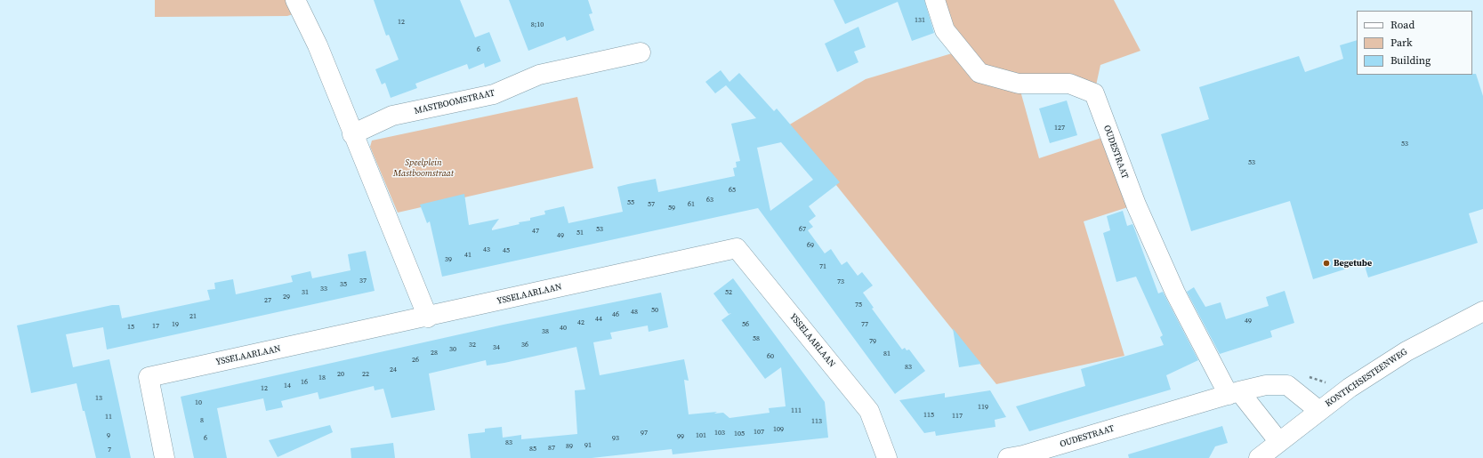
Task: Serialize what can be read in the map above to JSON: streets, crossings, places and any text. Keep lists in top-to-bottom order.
{
  "streets": {
    "street": [
      "MASTBOOMSTRAAT",
      "OUDESTRAAT",
      "YSSELAARLAAN",
      "KONTICHSESTEENWEG"
    ]
  },
  "crossings": [
    ["OUDESTRAAT", "KONTICHSESTEENWEG"]
  ],
  "parks": ["Speelplein Mastboomstraat"],
  "places": ["Begetube"],
  "house_numbers": [
    "131",
    "12",
    "8;10",
    "6",
    "127",
    "53",
    "53",
    "65",
    "63",
    "55",
    "57",
    "61",
    "59",
    "53",
    "67",
    "47",
    "51",
    "49",
    "69",
    "43",
    "45",
    "41",
    "39",
    "71",
    "37",
    "73",
    "35",
    "33",
    "31",
    "52",
    "29",
    "27",
    "75",
    "50",
    "48",
    "46",
    "21",
    "44",
    "49",
    "42",
    "19",
    "56",
    "77",
    "17",
    "15",
    "40",
    "38",
    "58",
    "79",
    "32",
    "36",
    "34",
    "30",
    "28",
    "81",
    "60",
    "26",
    "83",
    "24",
    "20",
    "22",
    "18",
    "16",
    "14",
    "12",
    "13",
    "10",
    "119",
    "111",
    "115",
    "117",
    "11",
    "8",
    "113",
    "109",
    "107",
    "97",
    "103",
    "105",
    "9",
    "101",
    "99",
    "6",
    "93",
    "83",
    "91",
    "89",
    "87",
    "85",
    "7"
  ],
  "legend": ["Road", "Park", "Building"]
}
